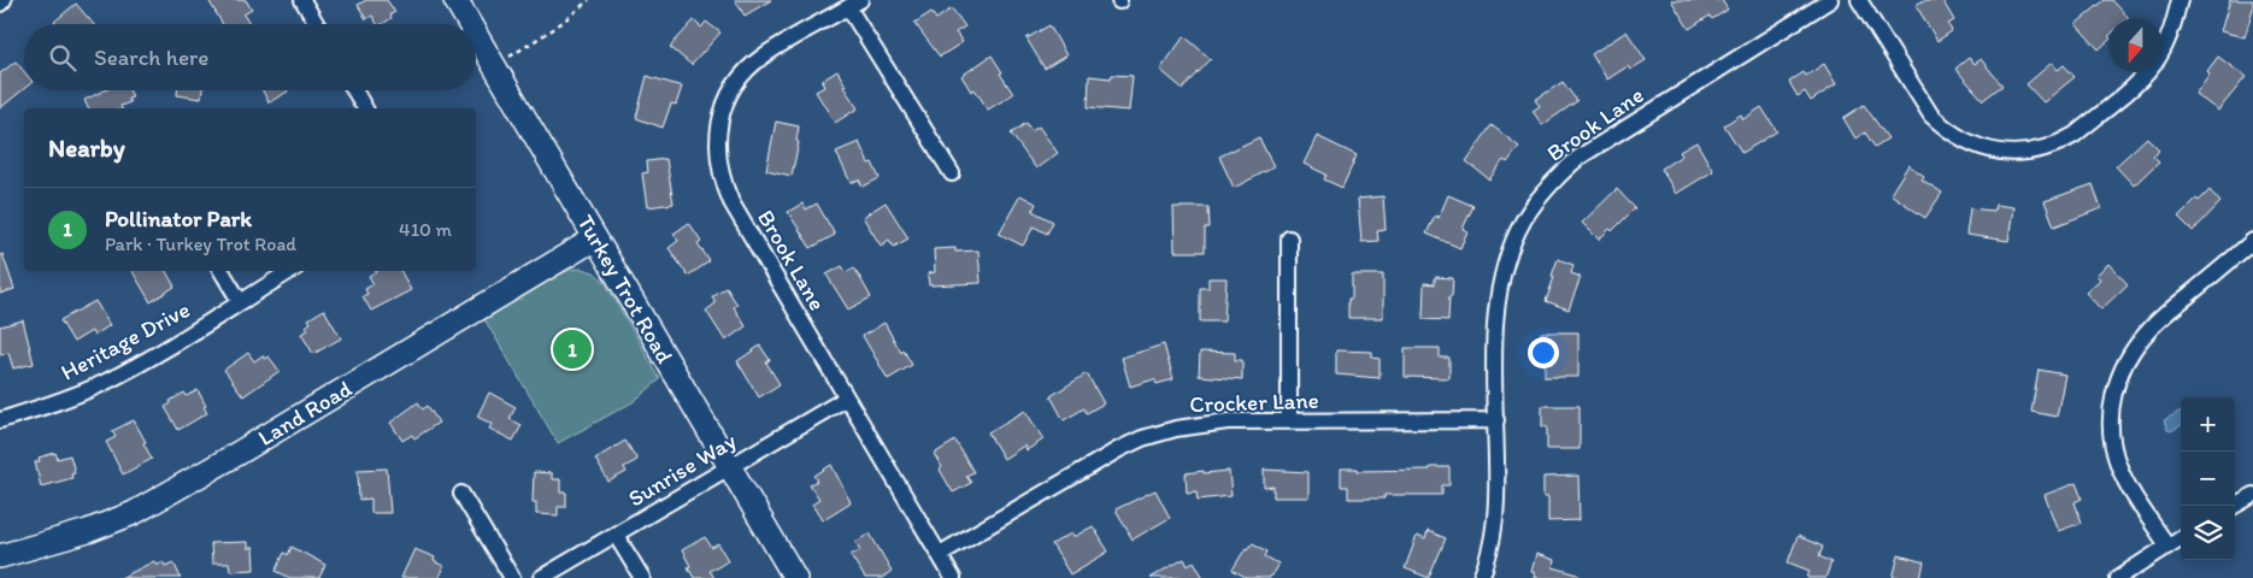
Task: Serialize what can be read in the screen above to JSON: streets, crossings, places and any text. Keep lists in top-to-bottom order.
{
  "streets": {
    "street": [
      "Brook Lane",
      "Turkey Trot Road",
      "Heritage Drive",
      "Crocker Lane",
      "Land Road",
      "Sunrise Way"
    ]
  },
  "crossings": [
    ["Brook Lane", "Crocker Lane"],
    ["Brook Lane", "Sunrise Way"],
    ["Turkey Trot Road", "Land Road"],
    ["Turkey Trot Road", "Sunrise Way"]
  ],
  "north": "bottom",
  "page": {
    "search": "Search here",
    "heading": "Nearby",
    "list": [
      {
        "mark": "1",
        "name": "Pollinator Park",
        "note": "Park · Turkey Trot Road",
        "value": "410 m"
      }
    ],
    "pins": "1",
    "map_buttons": ["+", "−"]
  }
}
